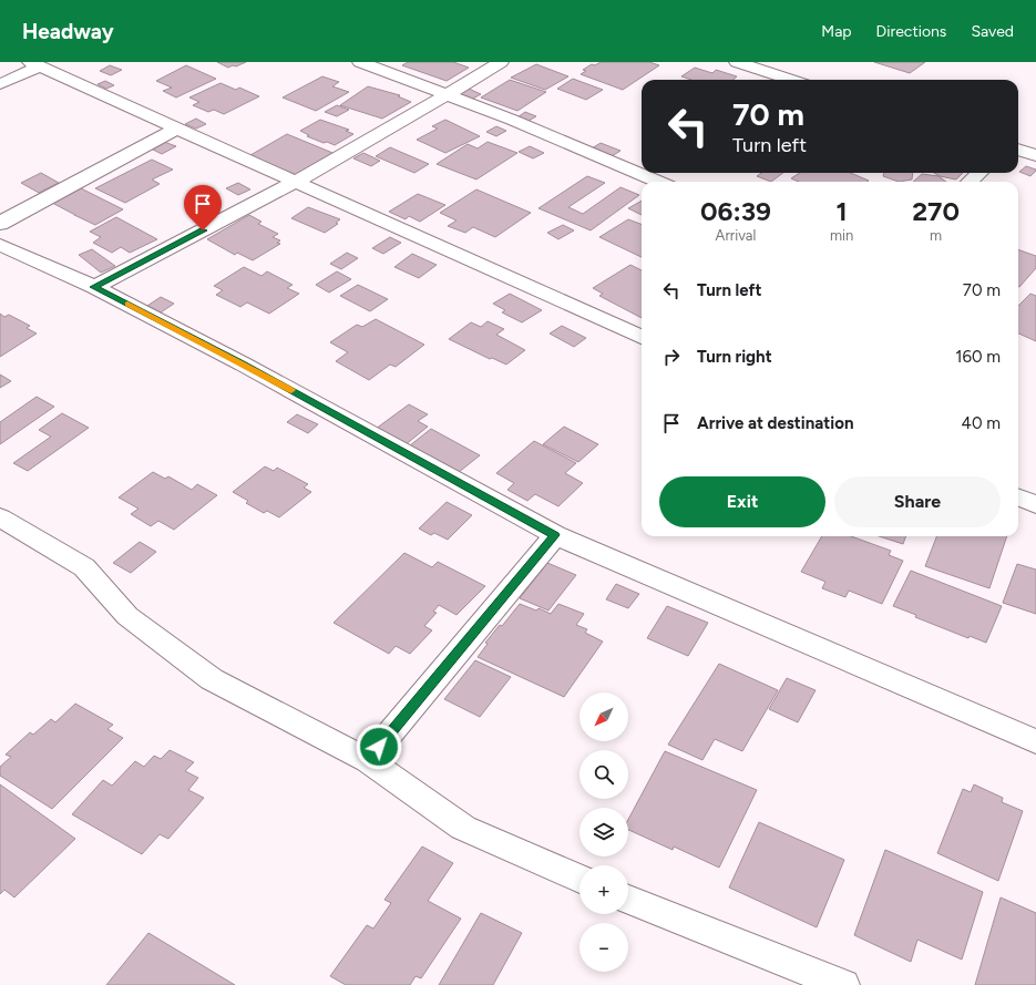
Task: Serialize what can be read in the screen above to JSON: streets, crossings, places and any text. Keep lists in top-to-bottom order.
{
  "north": "bottom left",
  "page": {
    "header": "Headway",
    "nav": ["Map", "Directions", "Saved"],
    "turn": ["70 m", "Turn left"],
    "eta": [
      "06:39",
      "Arrival",
      "1",
      "min",
      "270",
      "m"
    ],
    "list": [
      {
        "name": "Turn left",
        "value": "70 m"
      },
      {
        "name": "Turn right",
        "value": "160 m"
      },
      {
        "name": "Arrive at destination",
        "value": "40 m"
      }
    ],
    "buttons": ["Exit", "Share"],
    "map_buttons": ["+", "−"]
  }
}
